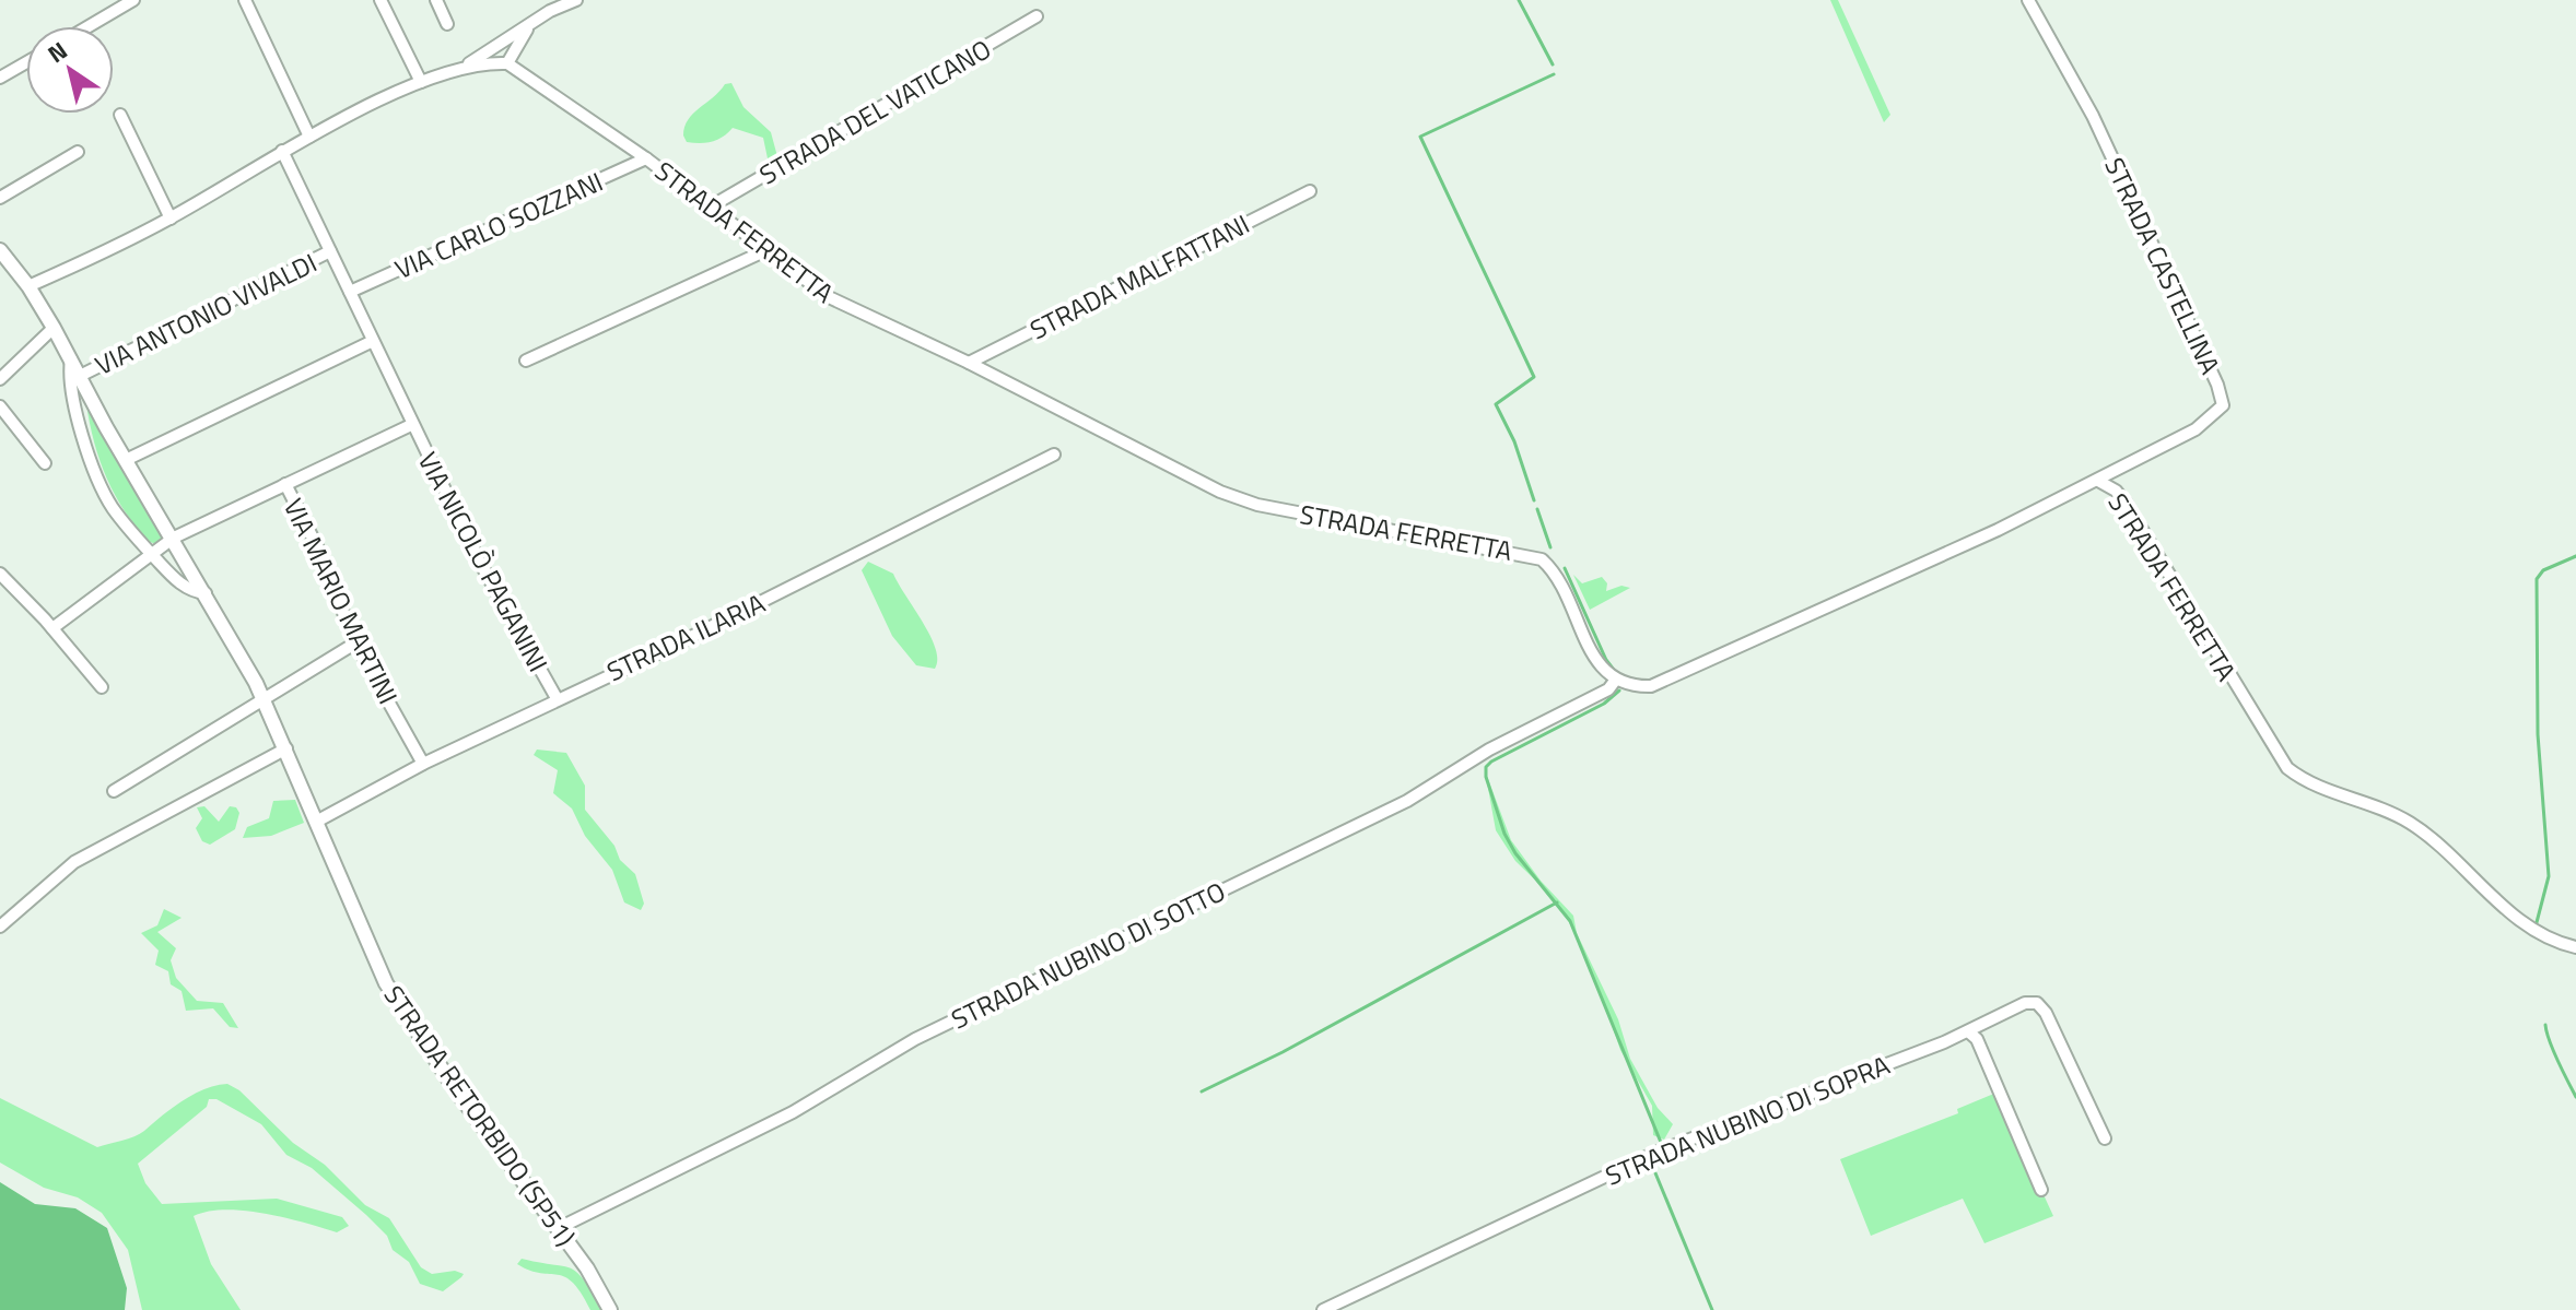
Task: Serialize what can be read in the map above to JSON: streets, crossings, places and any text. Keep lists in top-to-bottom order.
{
  "streets": {
    "street": [
      "STRADA DEL VATICANO",
      "VIA CARLO SOZZANI",
      "STRADA FERRETTA",
      "STRADA CASTELLINA",
      "STRADA MALFATTANI",
      "VIA ANTONIO VIVALDI",
      "VIA NICOLÒ PAGANINI",
      "VIA MARIO MARTINI",
      "STRADA ILARIA",
      "STRADA NUBINO DI SOTTO",
      "STRADA RETORBIDO (SP51)",
      "STRADA NUBINO DI SOPRA"
    ]
  },
  "crossings": [
    ["STRADA DEL VATICANO", "STRADA FERRETTA"],
    ["VIA CARLO SOZZANI", "STRADA FERRETTA"],
    ["VIA CARLO SOZZANI", "VIA NICOLÒ PAGANINI"],
    ["STRADA FERRETTA", "STRADA CASTELLINA"],
    ["STRADA FERRETTA", "STRADA MALFATTANI"],
    ["STRADA FERRETTA", "STRADA NUBINO DI SOTTO"],
    ["VIA ANTONIO VIVALDI", "VIA NICOLÒ PAGANINI"],
    ["VIA ANTONIO VIVALDI", "STRADA RETORBIDO (SP51)"],
    ["VIA NICOLÒ PAGANINI", "STRADA ILARIA"],
    ["VIA MARIO MARTINI", "STRADA ILARIA"],
    ["STRADA ILARIA", "STRADA RETORBIDO (SP51)"],
    ["STRADA NUBINO DI SOTTO", "STRADA RETORBIDO (SP51)"]
  ],
  "north": "top left"
}
